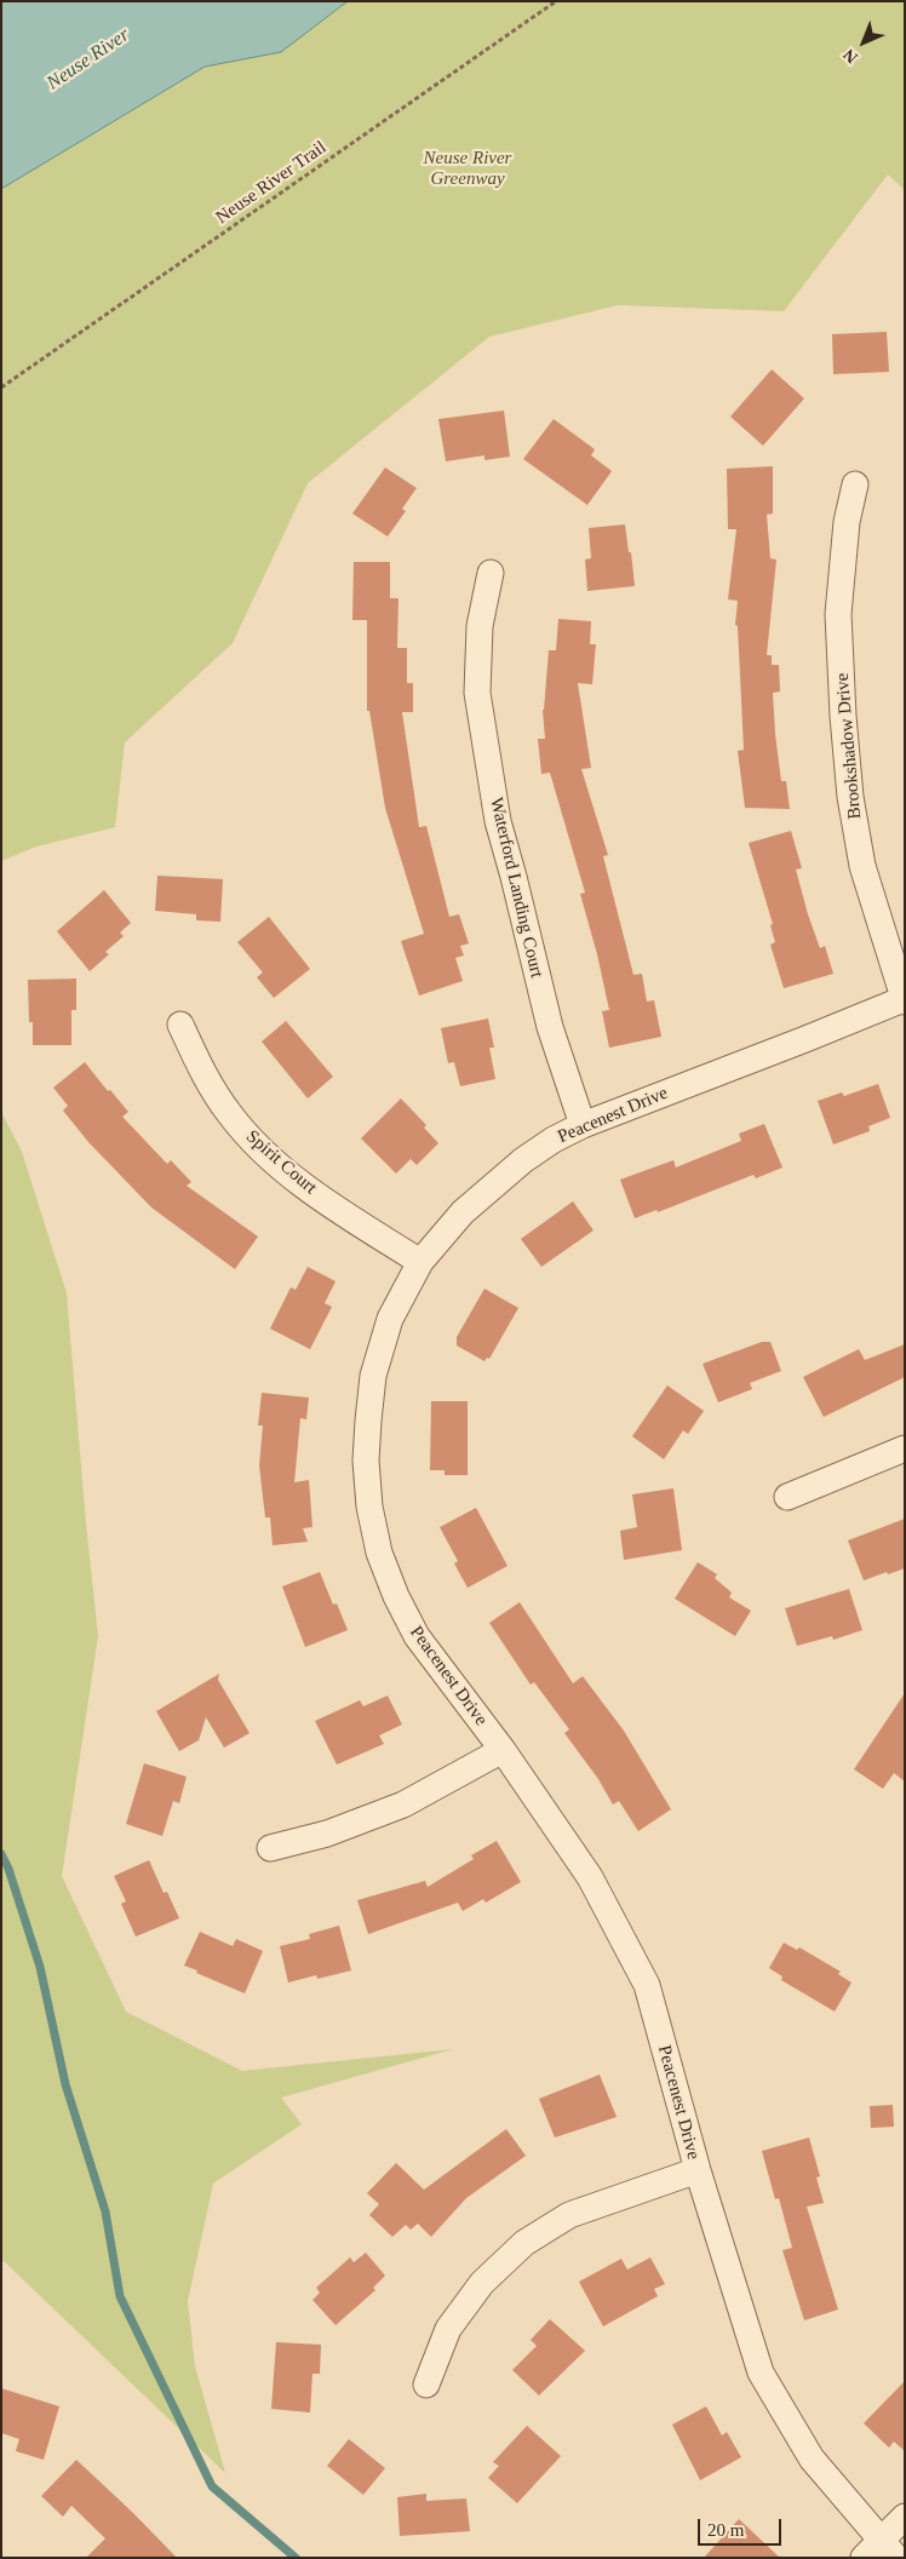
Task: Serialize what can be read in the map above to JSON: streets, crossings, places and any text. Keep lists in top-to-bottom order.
{
  "streets": {
    "street": [
      "Brookshadow Drive",
      "Waterford Landing Court",
      "Peacenest Drive",
      "Spirit Court"
    ],
    "path": ["Neuse River Trail"]
  },
  "crossings": [
    ["Brookshadow Drive", "Peacenest Drive"],
    ["Waterford Landing Court", "Peacenest Drive"],
    ["Peacenest Drive", "Spirit Court"]
  ],
  "water": ["Neuse River"],
  "parks": ["Neuse River Greenway"],
  "scale_bar": "20 m",
  "north": "bottom left"
}
